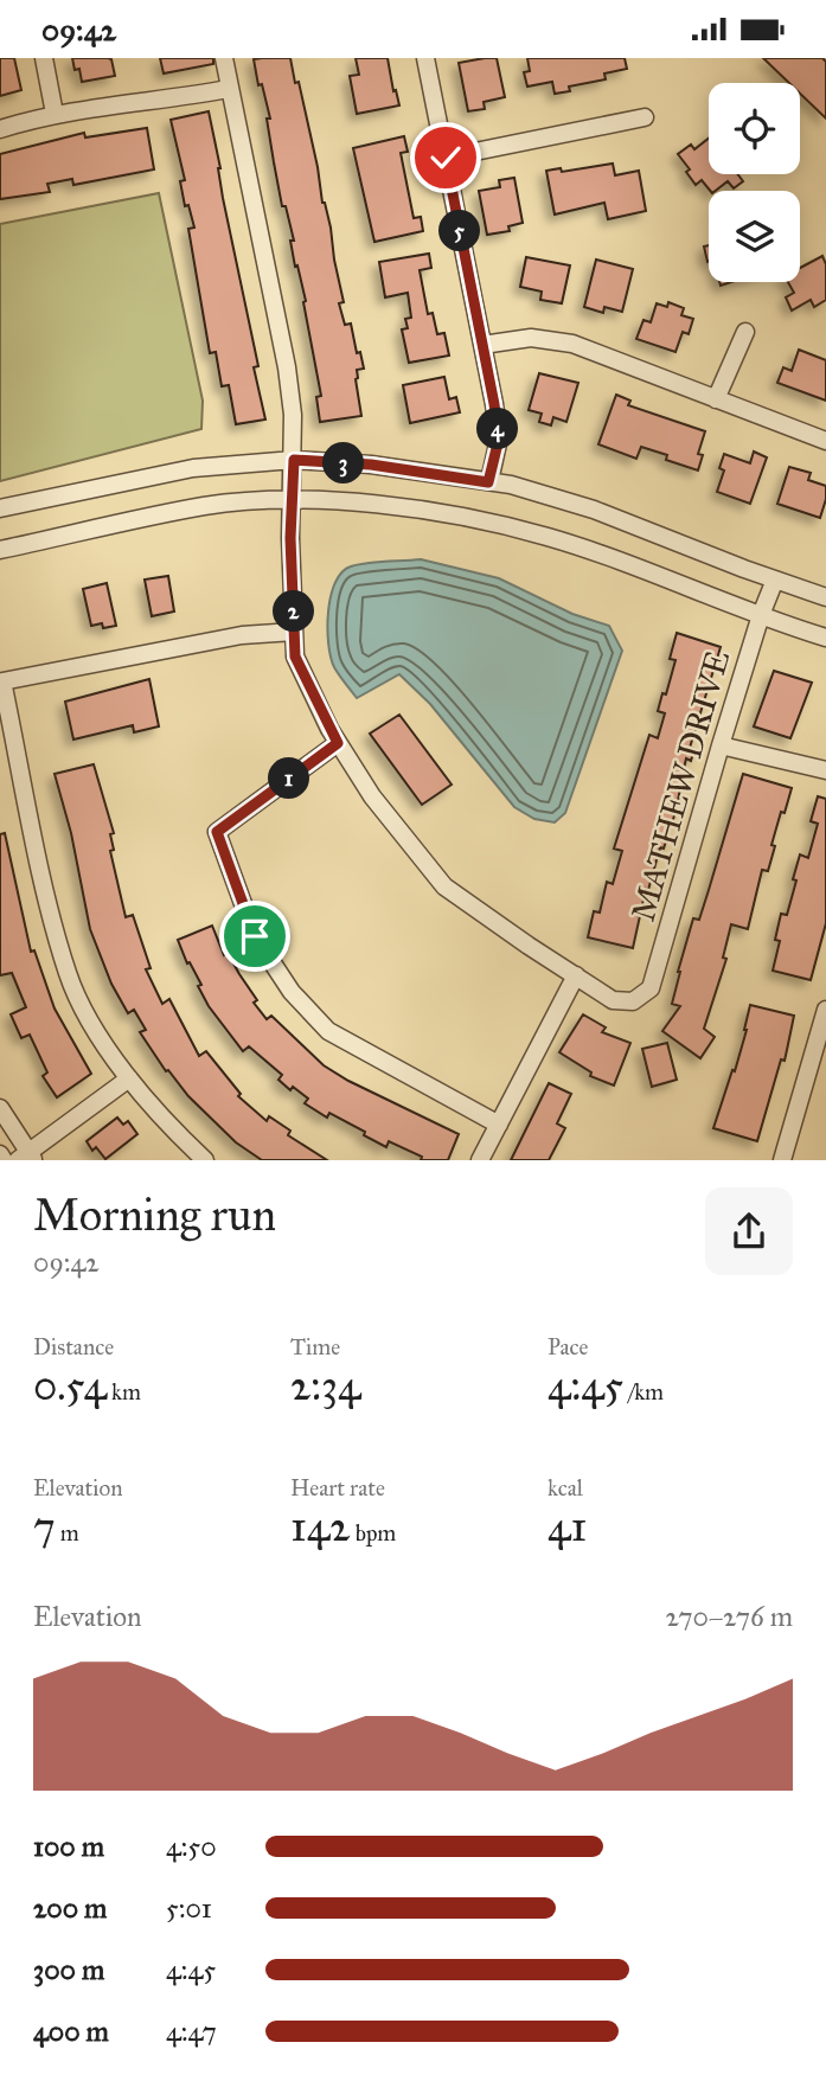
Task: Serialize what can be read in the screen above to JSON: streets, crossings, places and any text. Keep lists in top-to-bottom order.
{
  "streets": {
    "street": ["MATHEW DRIVE"]
  },
  "page": {
    "status": "09:42",
    "pins": [
      "5",
      "4",
      "3",
      "2",
      "1"
    ],
    "heading": ["Morning run", "09:42"],
    "stats": [
      ["Distance", "0.54 km"],
      ["Time", "2:34"],
      ["Pace", "4:45 /km"],
      ["Elevation", "7 m"],
      ["Heart rate", "142 bpm"],
      ["kcal", "41"]
    ],
    "chart": ["Elevation", "270–276 m"],
    "list": [
      {
        "name": "100 m",
        "note": "4:50"
      },
      {
        "name": "200 m",
        "note": "5:01"
      },
      {
        "name": "300 m",
        "note": "4:45"
      },
      {
        "name": "400 m",
        "note": "4:47"
      }
    ]
  }
}
